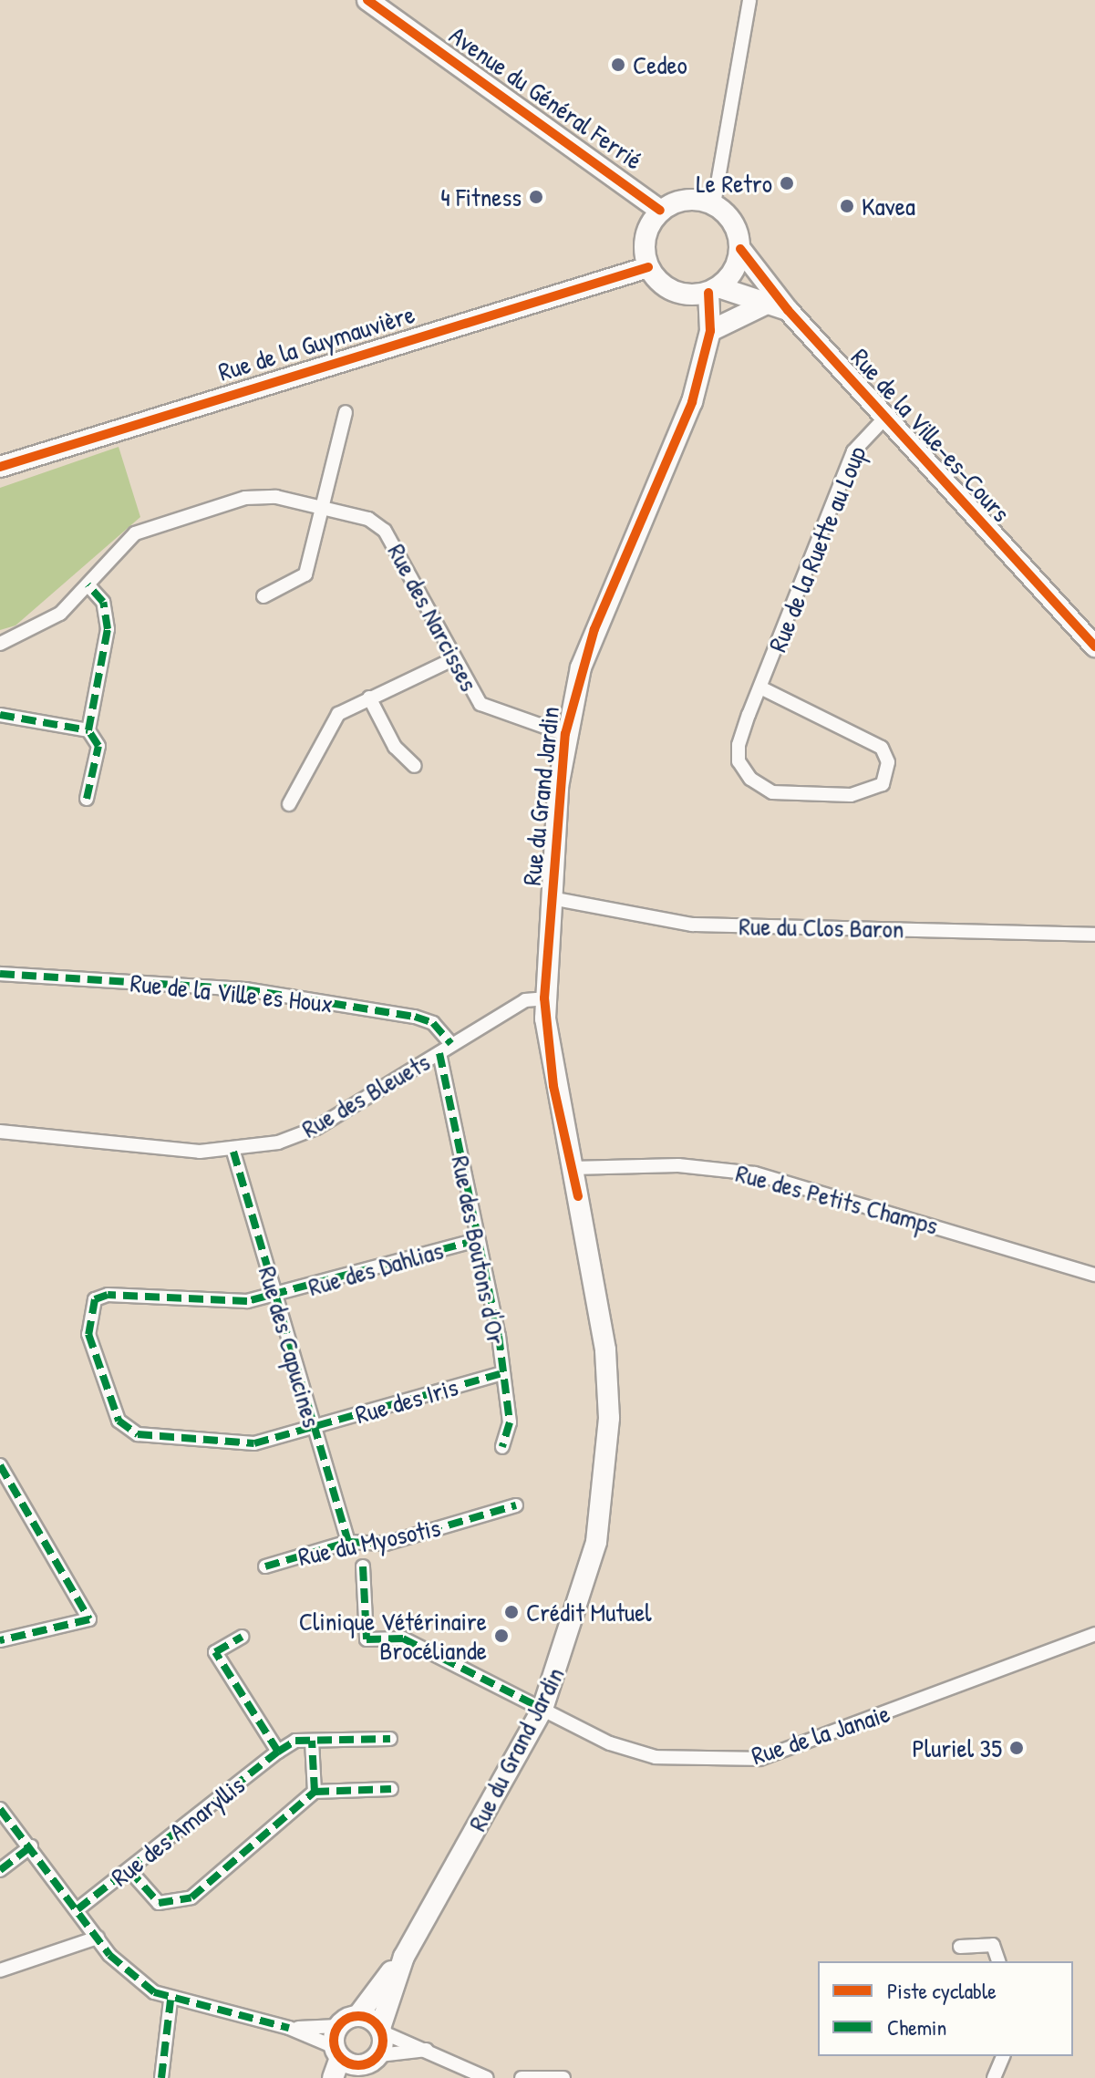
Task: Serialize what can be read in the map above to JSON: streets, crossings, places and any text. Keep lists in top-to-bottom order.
{
  "streets": {
    "street": [
      "Avenue du Général Ferrié",
      "Rue de la Guymauvière",
      "Rue de la Ville-es-Cours",
      "Rue de la Ruette au Loup",
      "Rue des Narcisses",
      "Rue du Grand Jardin",
      "Rue du Clos Baron",
      "Rue de la Ville es Houx",
      "Rue des Bleuets",
      "Rue des Petits Champs",
      "Rue des Boutons d'Or",
      "Rue des Dahlias",
      "Rue des Capucines",
      "Rue des Iris",
      "Rue du Myosotis",
      "Rue de la Janaie",
      "Rue des Amaryllis"
    ]
  },
  "crossings": [
    ["Avenue du Général Ferrié", "Rue de la Guymauvière"],
    ["Avenue du Général Ferrié", "Rue de la Ville-es-Cours"],
    ["Avenue du Général Ferrié", "Rue du Grand Jardin"],
    ["Rue de la Guymauvière", "Rue de la Ville-es-Cours"],
    ["Rue de la Guymauvière", "Rue du Grand Jardin"],
    ["Rue de la Ville-es-Cours", "Rue de la Ruette au Loup"],
    ["Rue de la Ville-es-Cours", "Rue du Grand Jardin"],
    ["Rue des Narcisses", "Rue du Grand Jardin"],
    ["Rue du Grand Jardin", "Rue du Clos Baron"],
    ["Rue du Grand Jardin", "Rue des Bleuets"],
    ["Rue du Grand Jardin", "Rue des Petits Champs"],
    ["Rue du Grand Jardin", "Rue de la Janaie"],
    ["Rue de la Ville es Houx", "Rue des Bleuets"],
    ["Rue des Bleuets", "Rue des Boutons d'Or"],
    ["Rue des Bleuets", "Rue des Capucines"],
    ["Rue des Boutons d'Or", "Rue des Dahlias"],
    ["Rue des Boutons d'Or", "Rue des Iris"],
    ["Rue des Dahlias", "Rue des Capucines"],
    ["Rue des Dahlias", "Rue des Iris"],
    ["Rue des Capucines", "Rue des Iris"],
    ["Rue des Capucines", "Rue du Myosotis"]
  ],
  "places": [
    "Cedeo",
    "Le Retro",
    "4 Fitness",
    "Kavea",
    "Crédit Mutuel",
    "Clinique Vétérinaire Brocéliande",
    "Pluriel 35"
  ],
  "legend": ["Piste cyclable", "Chemin"]
}
